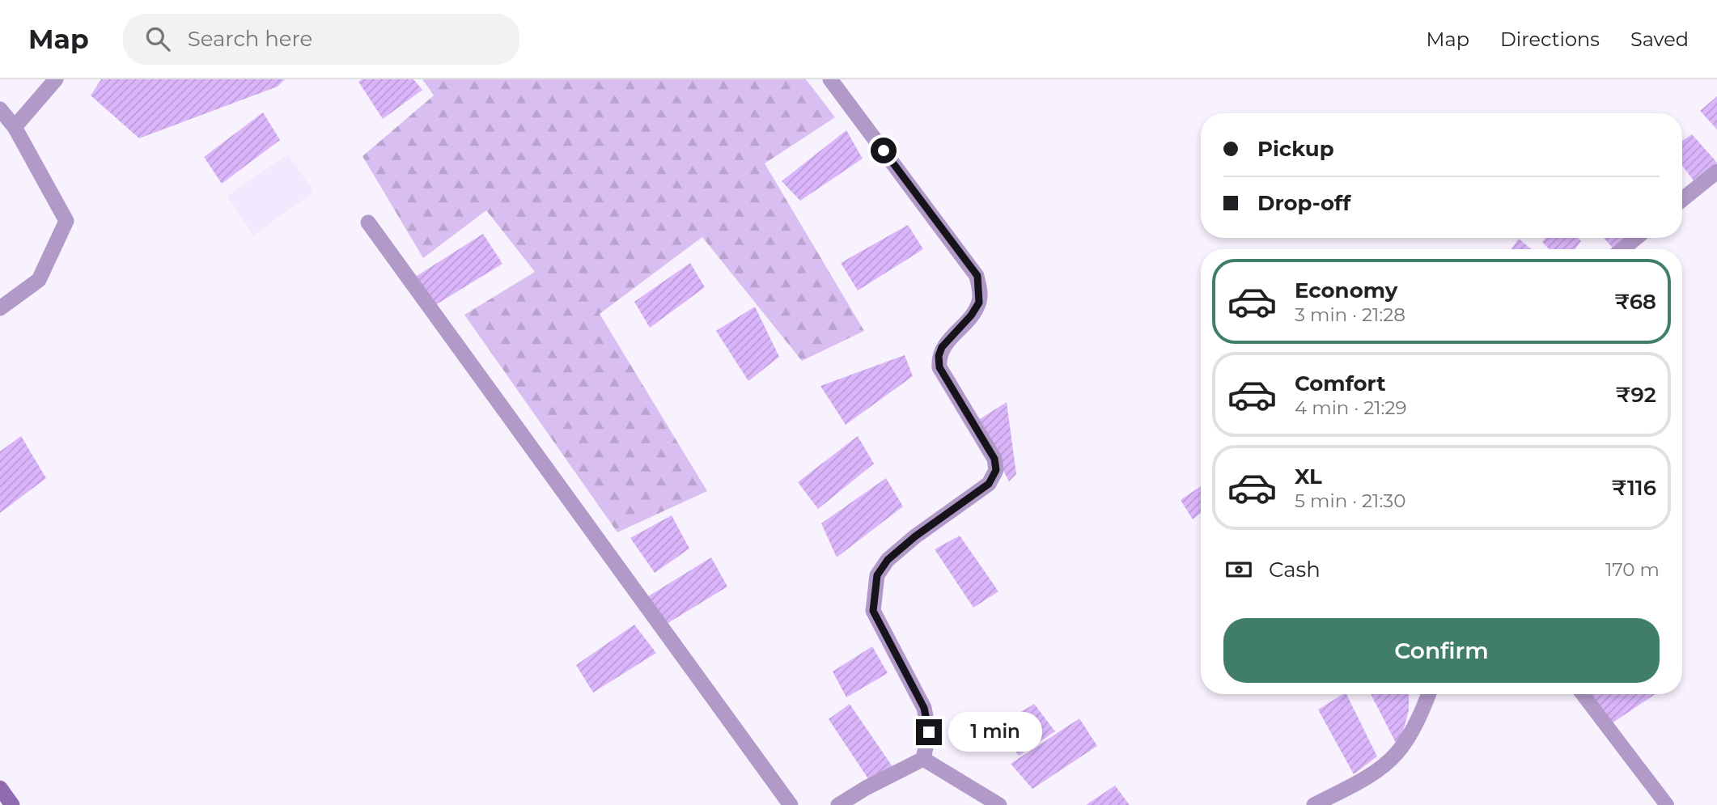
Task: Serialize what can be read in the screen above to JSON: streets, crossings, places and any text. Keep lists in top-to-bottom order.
{
  "page": {
    "header": "Map",
    "search": "Search here",
    "nav": ["Map", "Directions", "Saved"],
    "banner": ["Pickup", "Drop-off"],
    "list": [
      {
        "name": "Economy",
        "note": "3 min · 21:28",
        "value": "₹68"
      },
      {
        "name": "Comfort",
        "note": "4 min · 21:29",
        "value": "₹92"
      },
      {
        "name": "XL",
        "note": "5 min · 21:30",
        "value": "₹116"
      }
    ],
    "pay": ["Cash", "170 m"],
    "buttons": "Confirm",
    "bubble": "1 min"
  }
}
